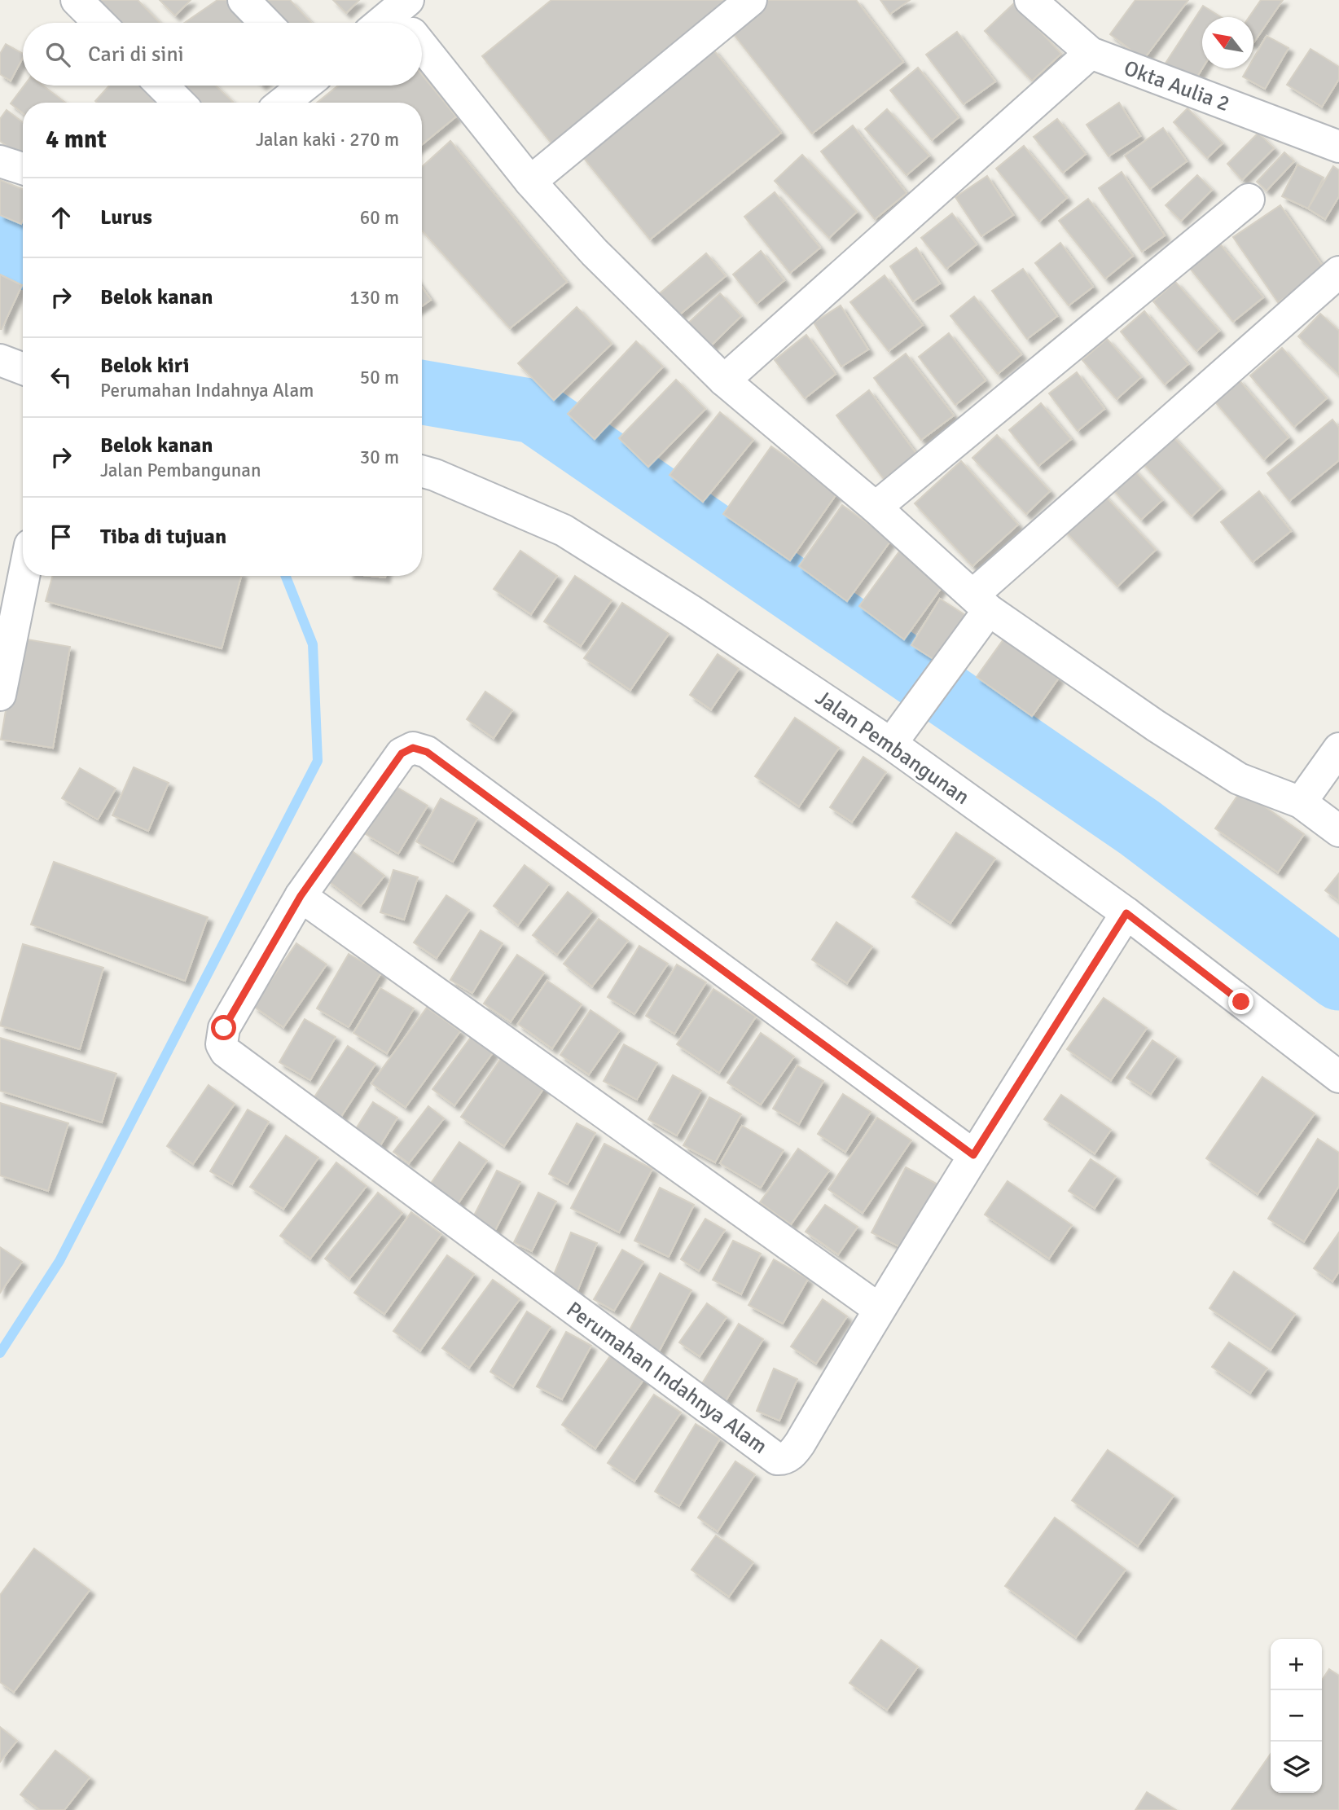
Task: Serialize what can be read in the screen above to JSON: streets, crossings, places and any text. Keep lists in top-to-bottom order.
{
  "streets": {
    "street": ["Okta Aulia 2", "Jalan Pembangunan", "Perumahan Indahnya Alam"]
  },
  "crossings": [
    ["Jalan Pembangunan", "Perumahan Indahnya Alam"]
  ],
  "north": "top left",
  "page": {
    "search": "Cari di sini",
    "heading": ["4 mnt", "Jalan kaki · 270 m"],
    "list": [
      ["Lurus", "60 m"],
      ["Belok kanan", "130 m"],
      ["Belok kiri", "Perumahan Indahnya Alam", "50 m"],
      ["Belok kanan", "Jalan Pembangunan", "30 m"],
      "Tiba di tujuan"
    ],
    "map_buttons": ["+", "−"]
  }
}
